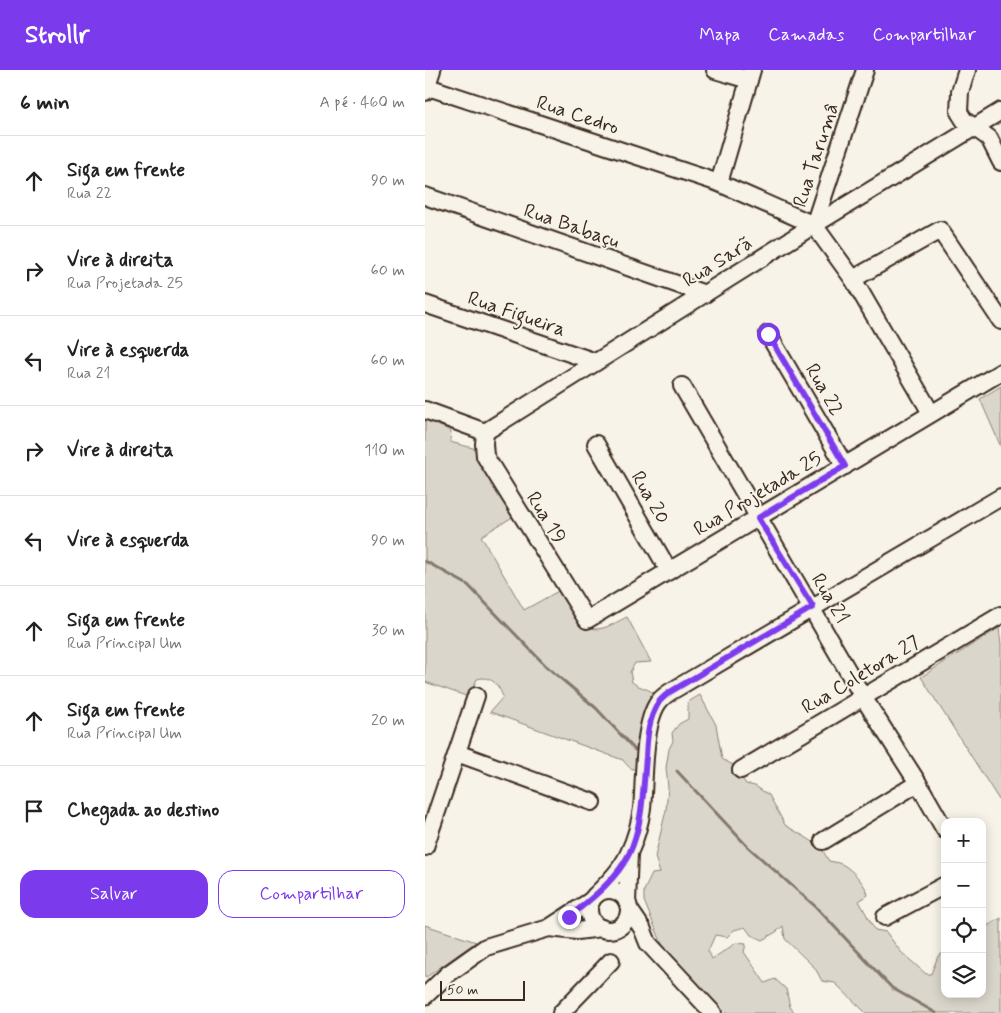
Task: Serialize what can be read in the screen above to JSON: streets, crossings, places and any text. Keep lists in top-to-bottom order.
{
  "streets": {
    "street": [
      "Rua Cedro",
      "Rua Tarumâ",
      "Rua Babaçu",
      "Rua Sarã",
      "Rua Figueira",
      "Rua 22",
      "Rua Projetada 25",
      "Rua 20",
      "Rua 19",
      "Rua 21",
      "Rua Coletora 27"
    ]
  },
  "crossings": [
    ["Rua Cedro", "Rua Tarumâ"],
    ["Rua Cedro", "Rua Sarã"],
    ["Rua Tarumâ", "Rua Sarã"],
    ["Rua Babaçu", "Rua Sarã"],
    ["Rua Sarã", "Rua Figueira"],
    ["Rua Sarã", "Rua 19"],
    ["Rua 22", "Rua Projetada 25"],
    ["Rua Projetada 25", "Rua 20"],
    ["Rua Projetada 25", "Rua 19"],
    ["Rua Projetada 25", "Rua 21"],
    ["Rua 21", "Rua Coletora 27"]
  ],
  "scale_bar": "50 m",
  "page": {
    "header": "Strollr",
    "nav": ["Mapa", "Camadas", "Compartilhar"],
    "heading": ["6 min", "A pé · 460 m"],
    "list": [
      ["Siga em frente", "Rua 22", "90 m"],
      ["Vire à direita", "Rua Projetada 25", "60 m"],
      ["Vire à esquerda", "Rua 21", "60 m"],
      ["Vire à direita", "110 m"],
      ["Vire à esquerda", "90 m"],
      ["Siga em frente", "Rua Principal Um", "30 m"],
      ["Siga em frente", "Rua Principal Um", "20 m"],
      "Chegada ao destino"
    ],
    "map_buttons": ["+", "−"],
    "buttons": ["Salvar", "Compartilhar"],
    "scale": "50 m"
  }
}
